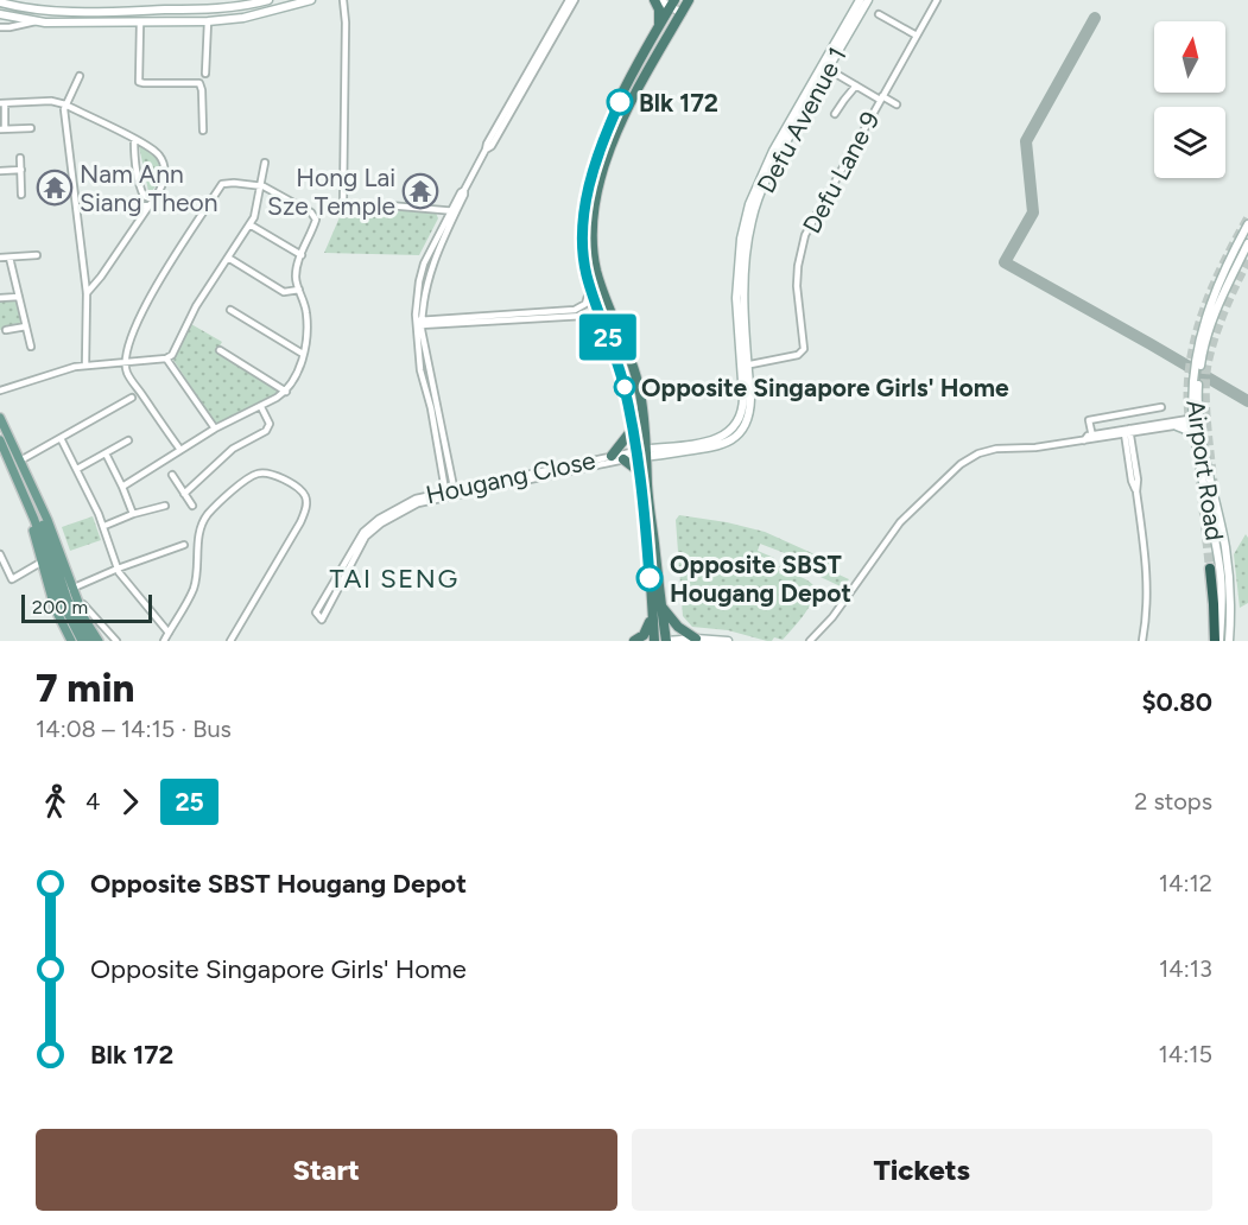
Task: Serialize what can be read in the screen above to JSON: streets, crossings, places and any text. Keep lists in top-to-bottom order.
{
  "streets": {
    "main road": ["Defu Avenue 1", "Airport Road"],
    "street": ["Defu Lane 9", "Hougang Close"]
  },
  "crossings": [
    ["Defu Avenue 1", "Defu Lane 9"],
    ["Defu Avenue 1", "Hougang Close"]
  ],
  "districts": ["TAI SENG"],
  "places": {
    "other": ["Blk 172", "Opposite Singapore Girls' Home", "Opposite SBST Hougang Depot"],
    "temple": ["Nam Ann Siang Theon", "Hong Lai Sze Temple"]
  },
  "lines": ["bus line 25"],
  "scale_bar": "200 m",
  "north": "top",
  "page": {
    "on_map": "25",
    "scale": "200 m",
    "heading": ["7 min", "14:08 – 14:15 · Bus", "$0.80"],
    "legs": ["4", "25", "2 stops"],
    "list": [
      {
        "name": "Opposite SBST Hougang Depot",
        "value": "14:12"
      },
      {
        "name": "Opposite Singapore Girls' Home",
        "value": "14:13"
      },
      {
        "name": "Blk 172",
        "value": "14:15"
      }
    ],
    "buttons": ["Start", "Tickets"]
  }
}
